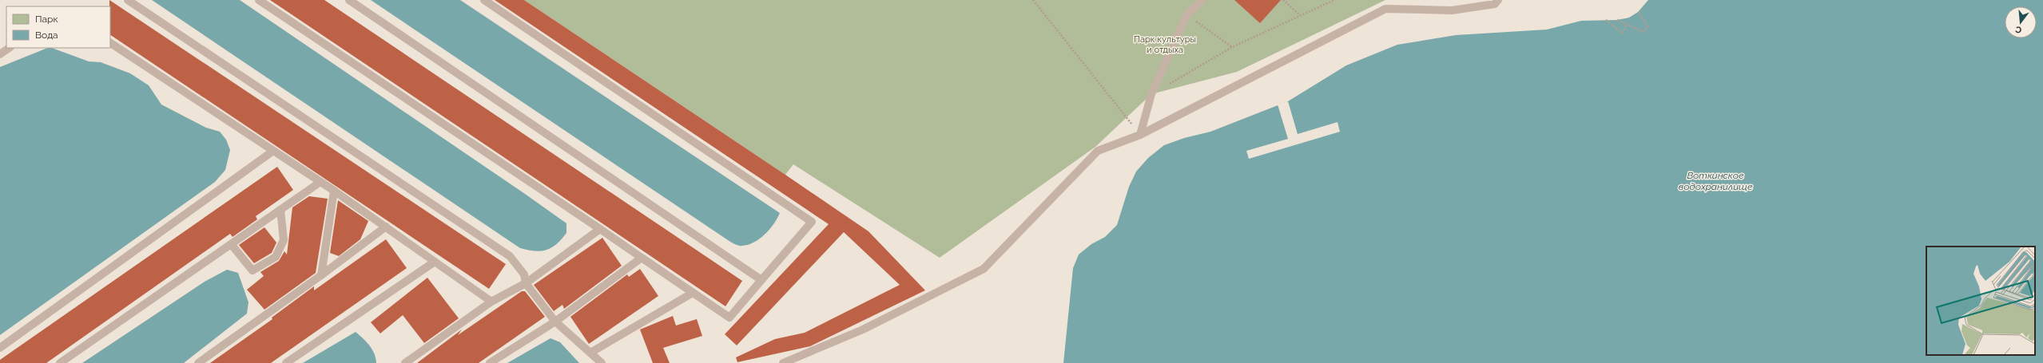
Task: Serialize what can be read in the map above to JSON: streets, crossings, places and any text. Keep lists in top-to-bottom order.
{
  "water": ["Воткинское водохранилище"],
  "parks": ["Парк культуры и отдыха"],
  "legend": ["Парк", "Вода"],
  "north": "bottom"
}
